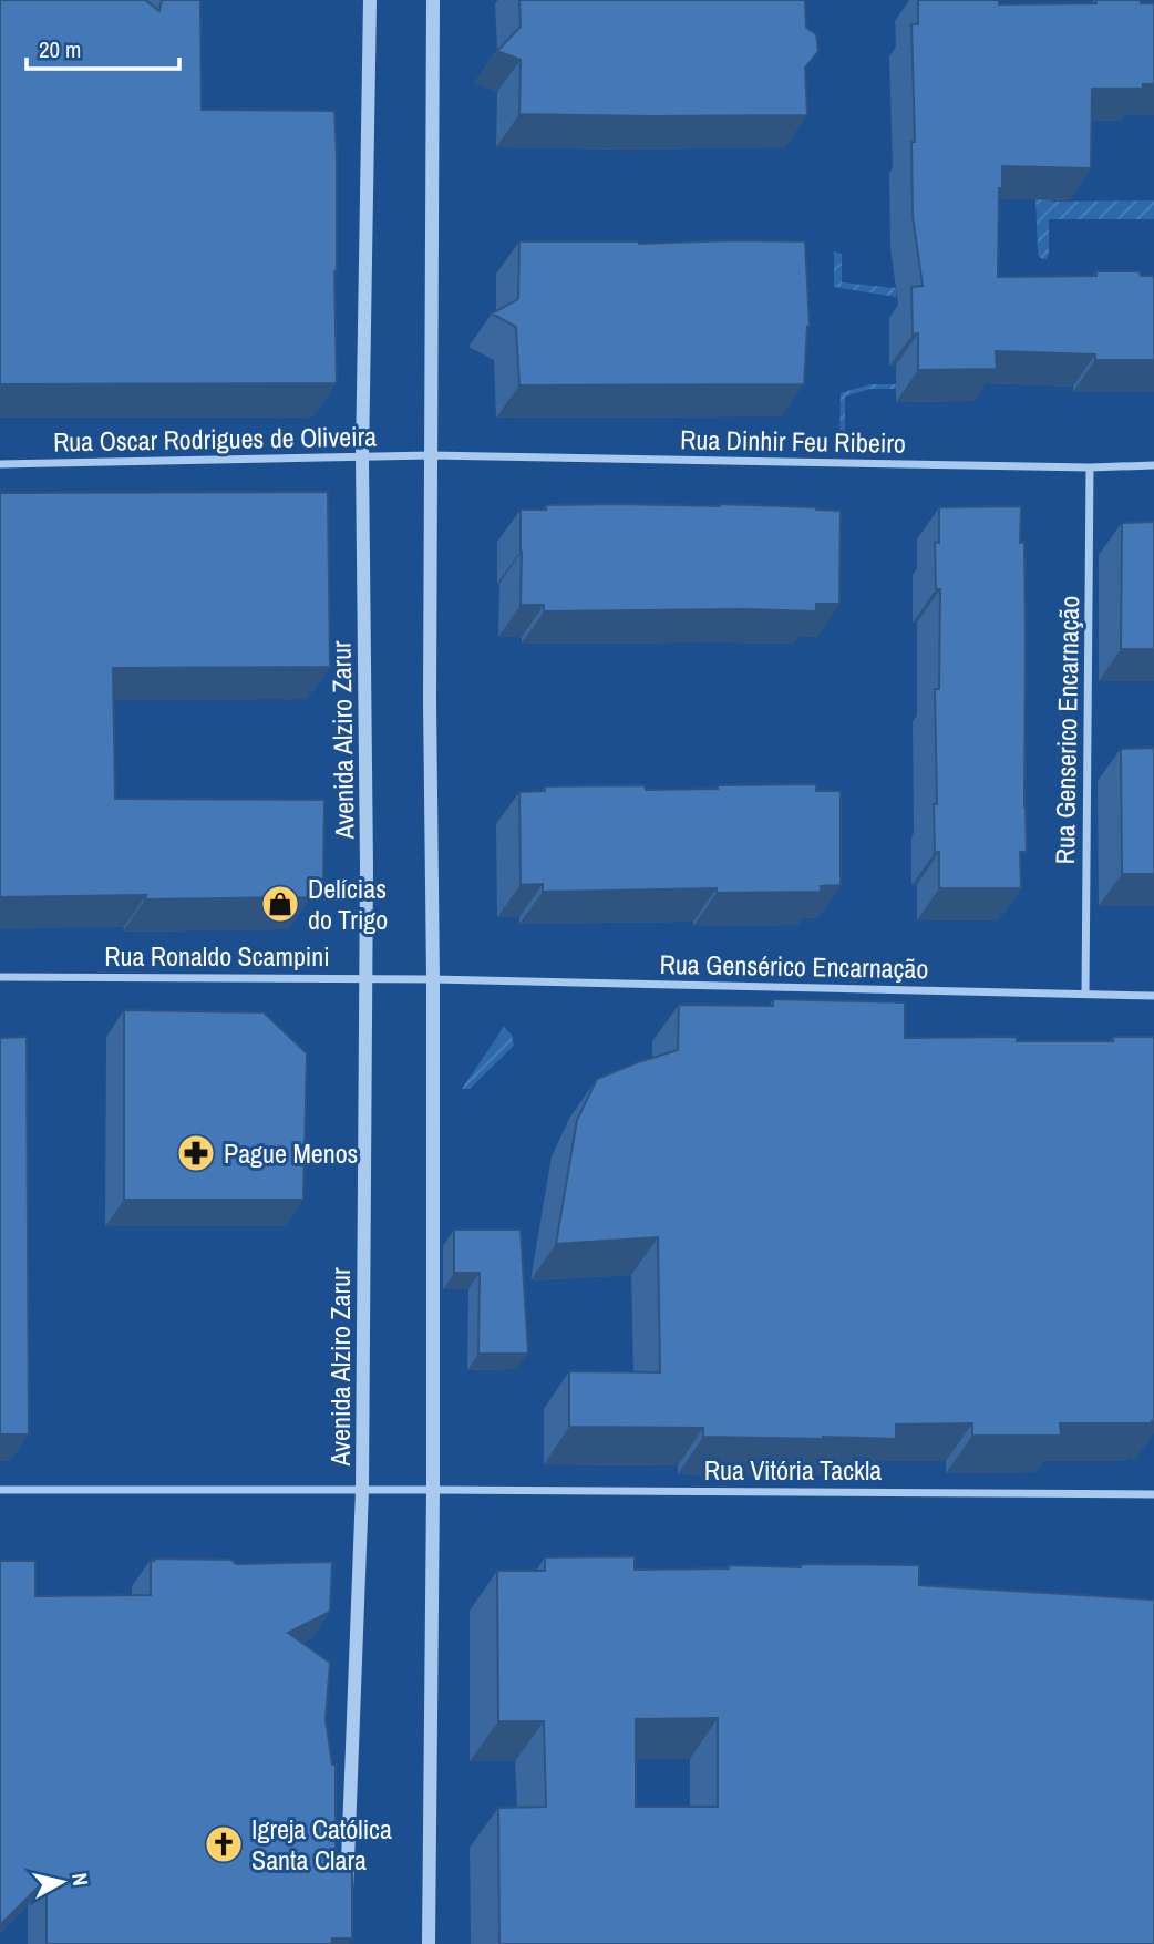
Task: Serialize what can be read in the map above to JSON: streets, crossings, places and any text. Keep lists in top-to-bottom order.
{
  "streets": {
    "street": [
      "Rua Oscar Rodrigues de Oliveira",
      "Rua Dinhir Feu Ribeiro",
      "Rua Genserico Encarnação",
      "Avenida Alziro Zarur",
      "Rua Ronaldo Scampini",
      "Rua Gensérico Encarnação",
      "Rua Vitória Tackla"
    ]
  },
  "crossings": [
    ["Rua Oscar Rodrigues de Oliveira", "Rua Dinhir Feu Ribeiro"],
    ["Rua Oscar Rodrigues de Oliveira", "Avenida Alziro Zarur"],
    ["Rua Dinhir Feu Ribeiro", "Rua Genserico Encarnação"],
    ["Rua Genserico Encarnação", "Rua Gensérico Encarnação"],
    ["Avenida Alziro Zarur", "Rua Ronaldo Scampini"],
    ["Avenida Alziro Zarur", "Rua Vitória Tackla"],
    ["Rua Ronaldo Scampini", "Rua Gensérico Encarnação"]
  ],
  "places": {
    "shop": ["Delícias do Trigo"],
    "pharmacy": ["Pague Menos"],
    "church": ["Igreja Católica Santa Clara"]
  },
  "scale_bar": "20 m",
  "north": "right"
}
